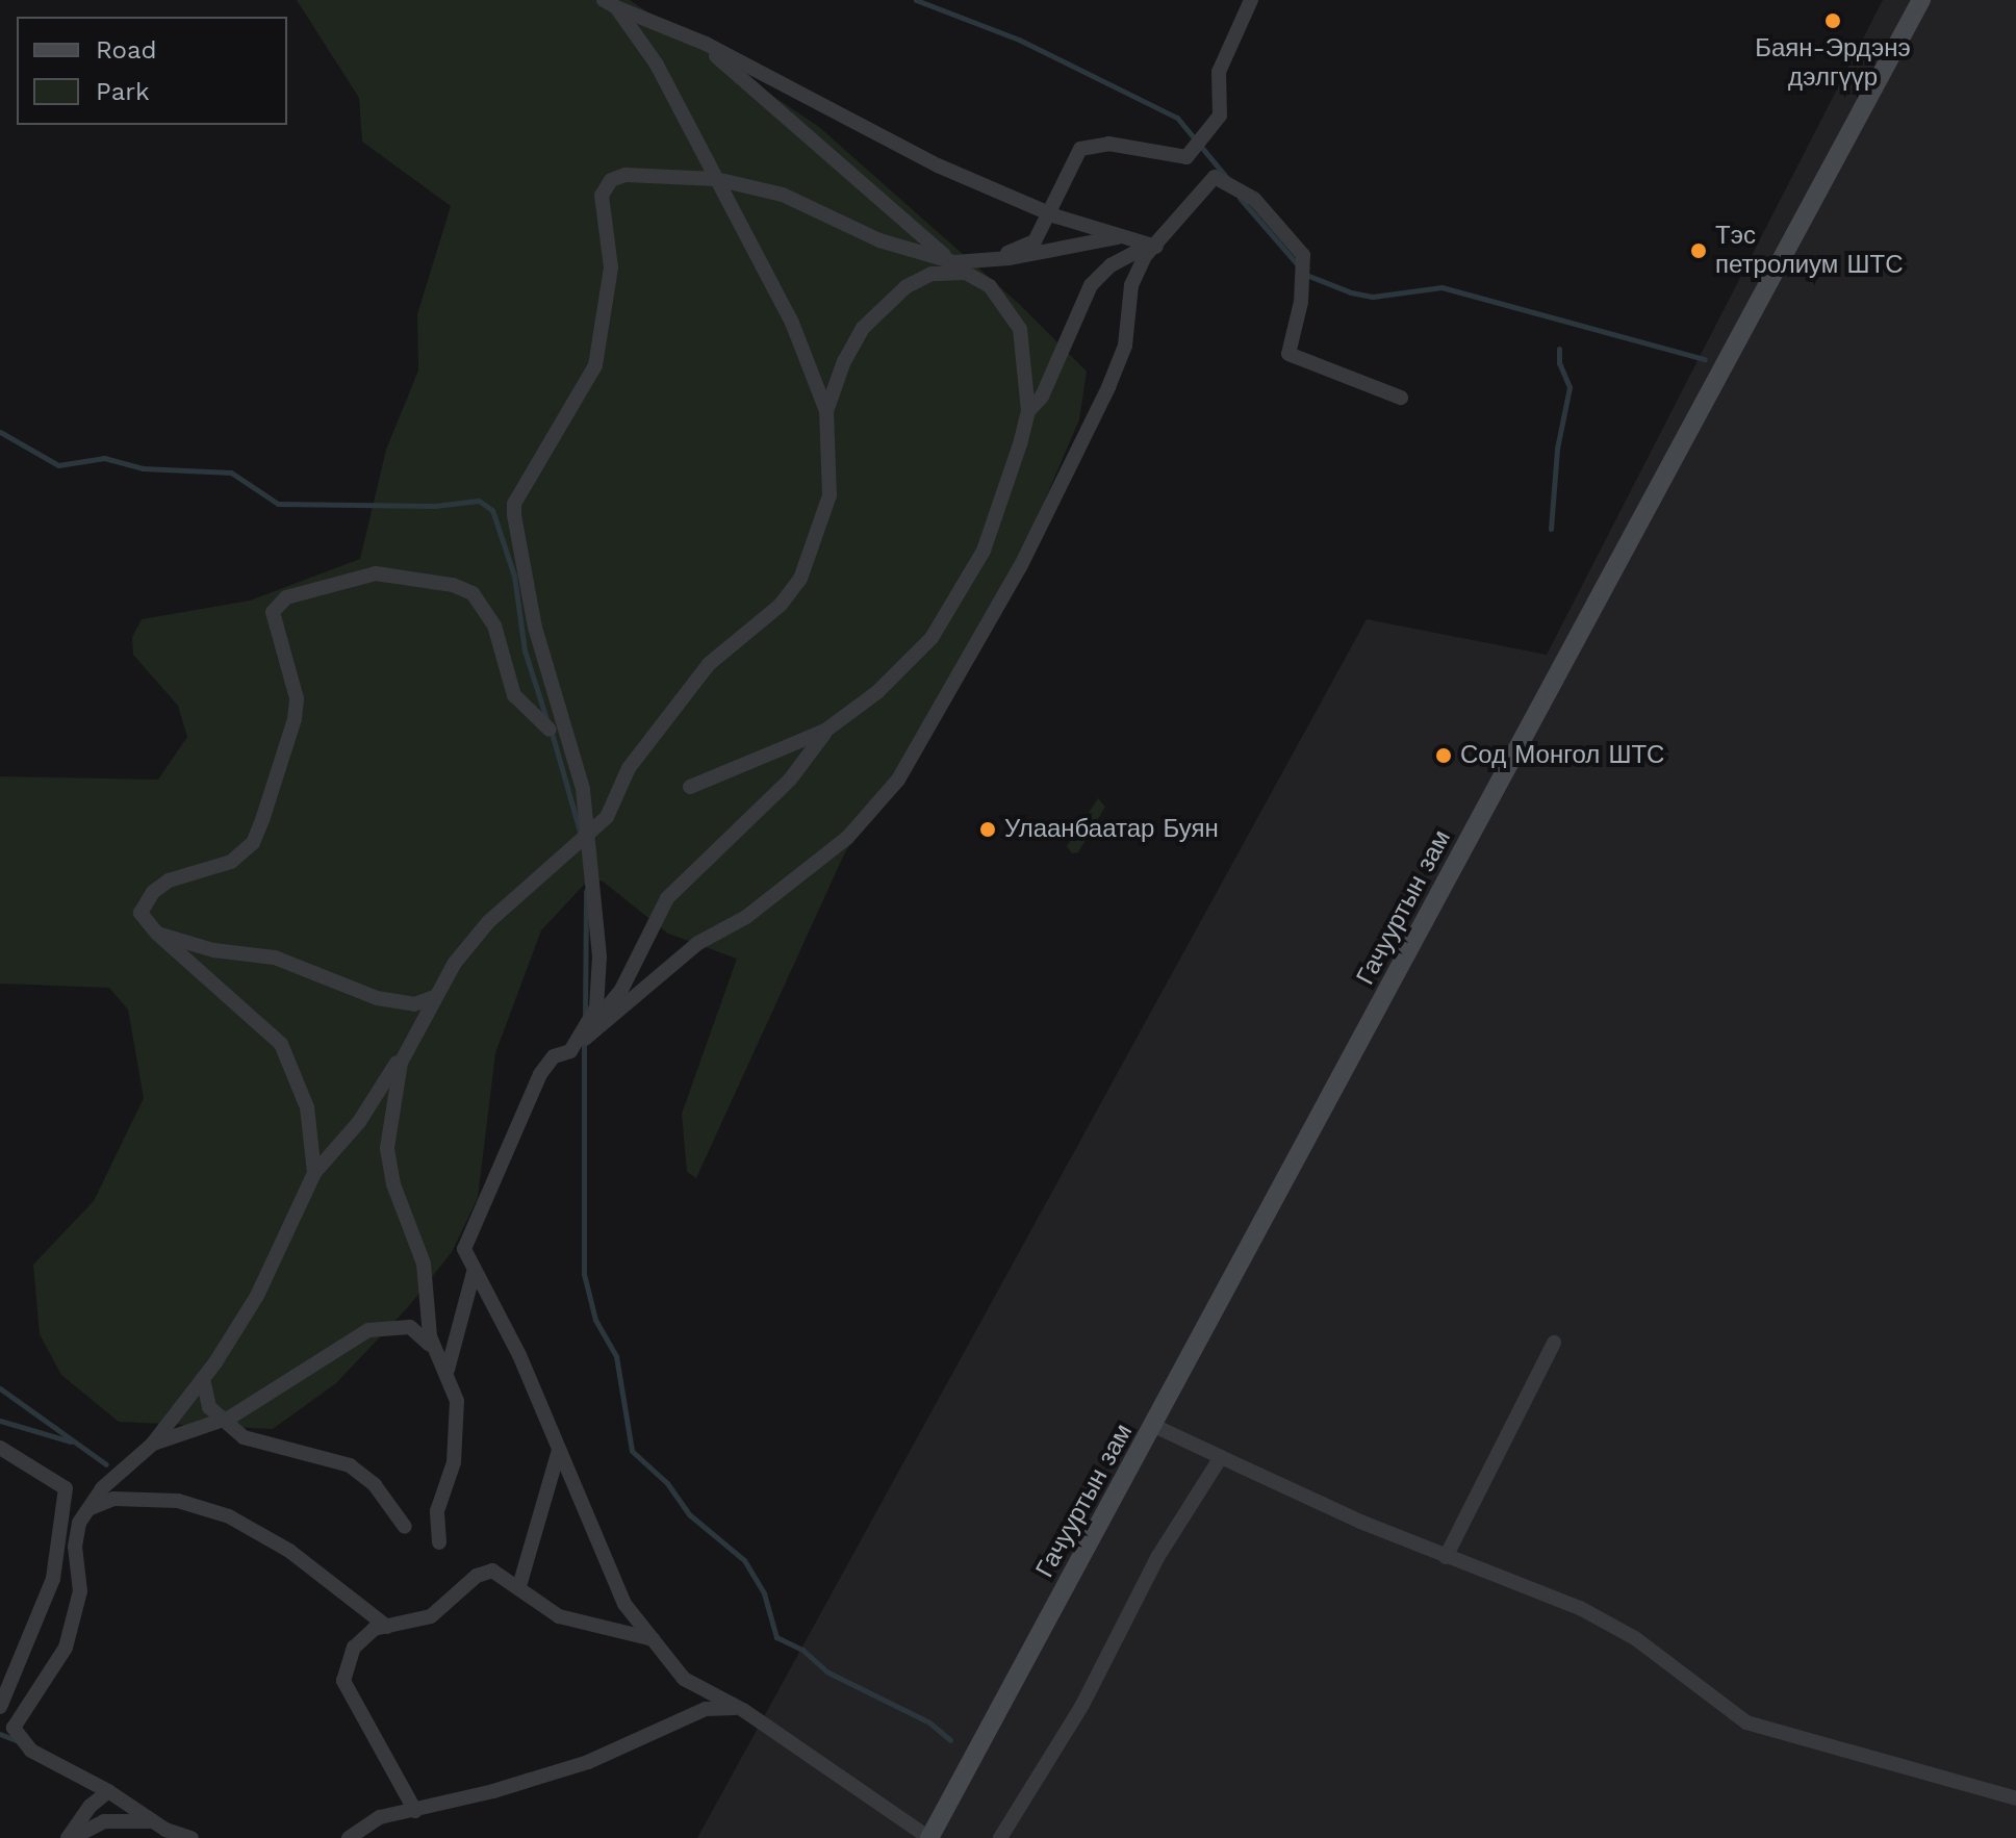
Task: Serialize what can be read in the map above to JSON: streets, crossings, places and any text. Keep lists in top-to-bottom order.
{
  "streets": {
    "main road": ["Гачууртын зам"]
  },
  "places": [
    "Баян-Эрдэнэ дэлгүүр",
    "Тэс петролиум ШТС",
    "Сод Монгол ШТС",
    "Улаанбаатар Буян"
  ],
  "legend": ["Road", "Park"]
}
